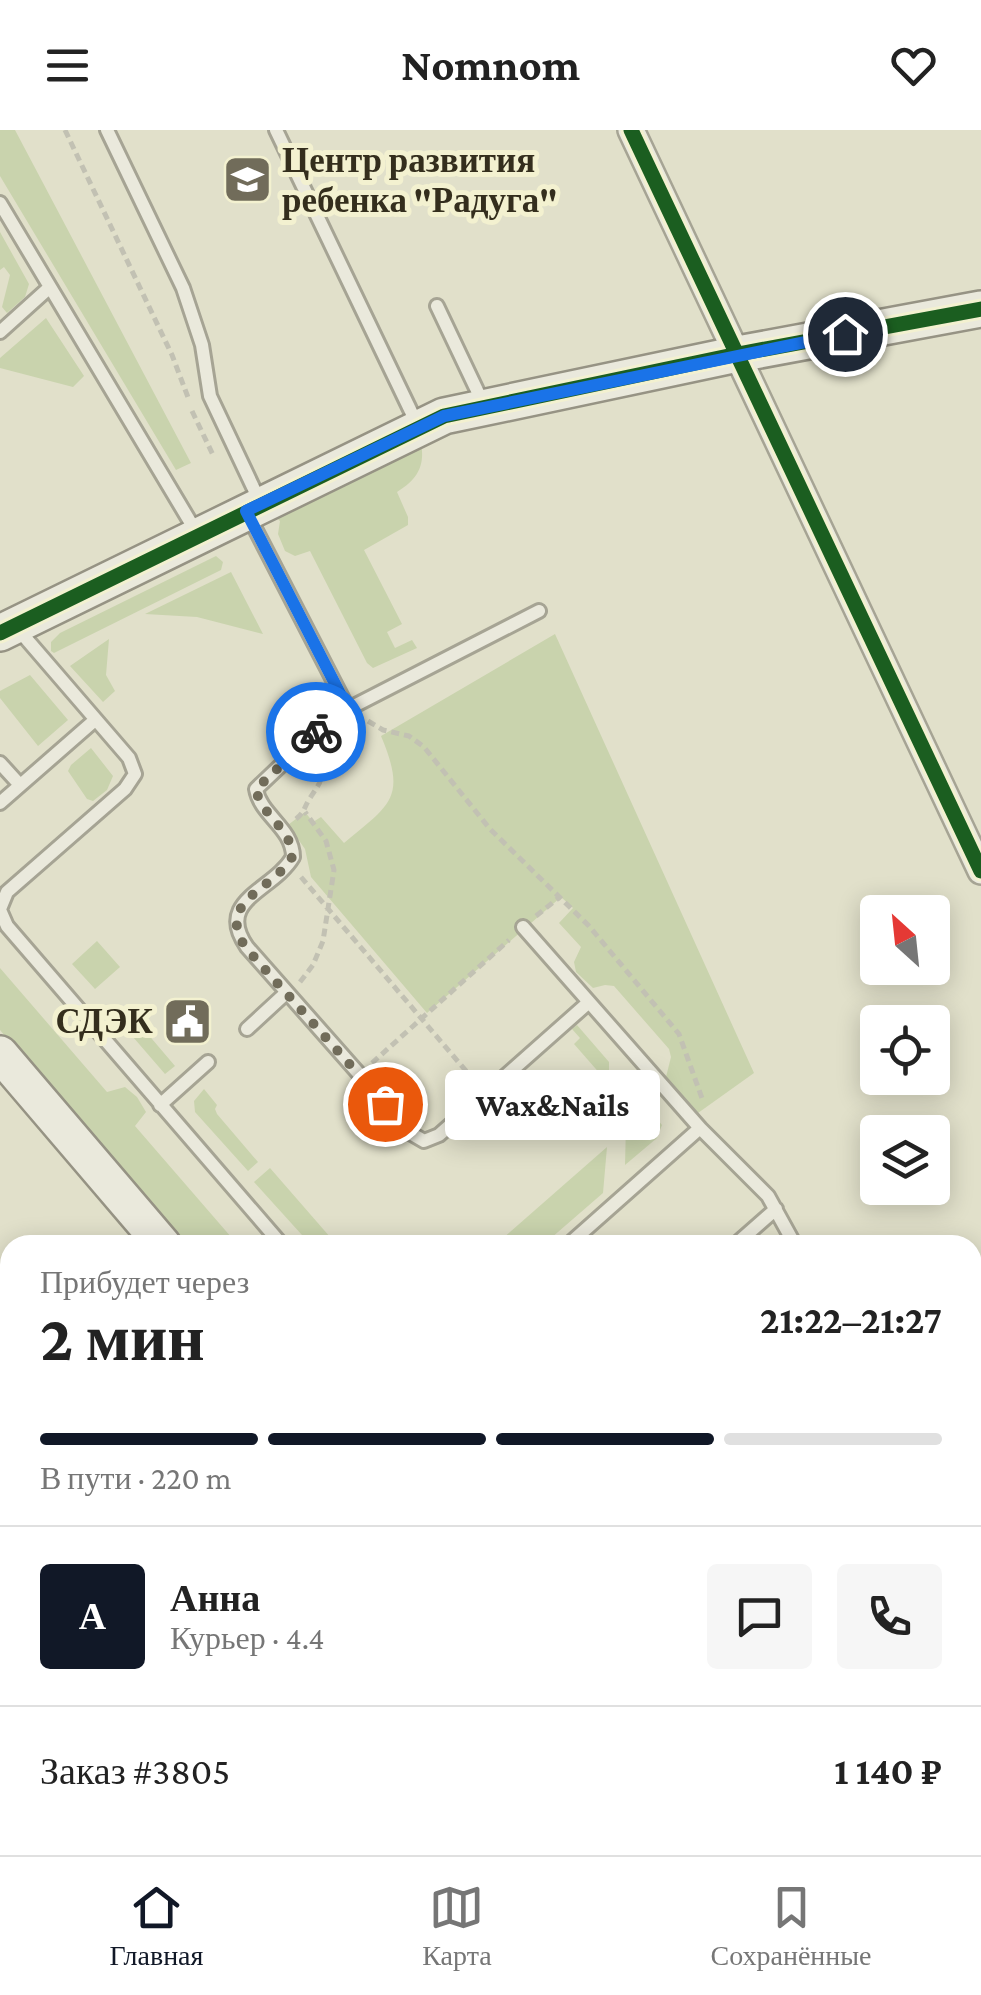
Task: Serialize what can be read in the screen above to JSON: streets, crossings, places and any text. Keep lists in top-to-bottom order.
{
  "places": {
    "school or university": ["Центр развития ребенка \"Радуга\""],
    "public building": ["СДЭК"],
    "other": ["Wax&Nails"]
  },
  "north": "top left",
  "page": {
    "header": "Nomnom",
    "bubble": "Wax&Nails",
    "heading": ["2 мин", "Прибудет через", "21:22–21:27"],
    "panel": [
      "Анна",
      "Курьер · 4.4",
      "Заказ #3805",
      "1 140 ₽"
    ],
    "bar": "В пути · 220 m",
    "round": "А",
    "tabs": ["Главная", "Карта", "Сохранённые"]
  }
}
